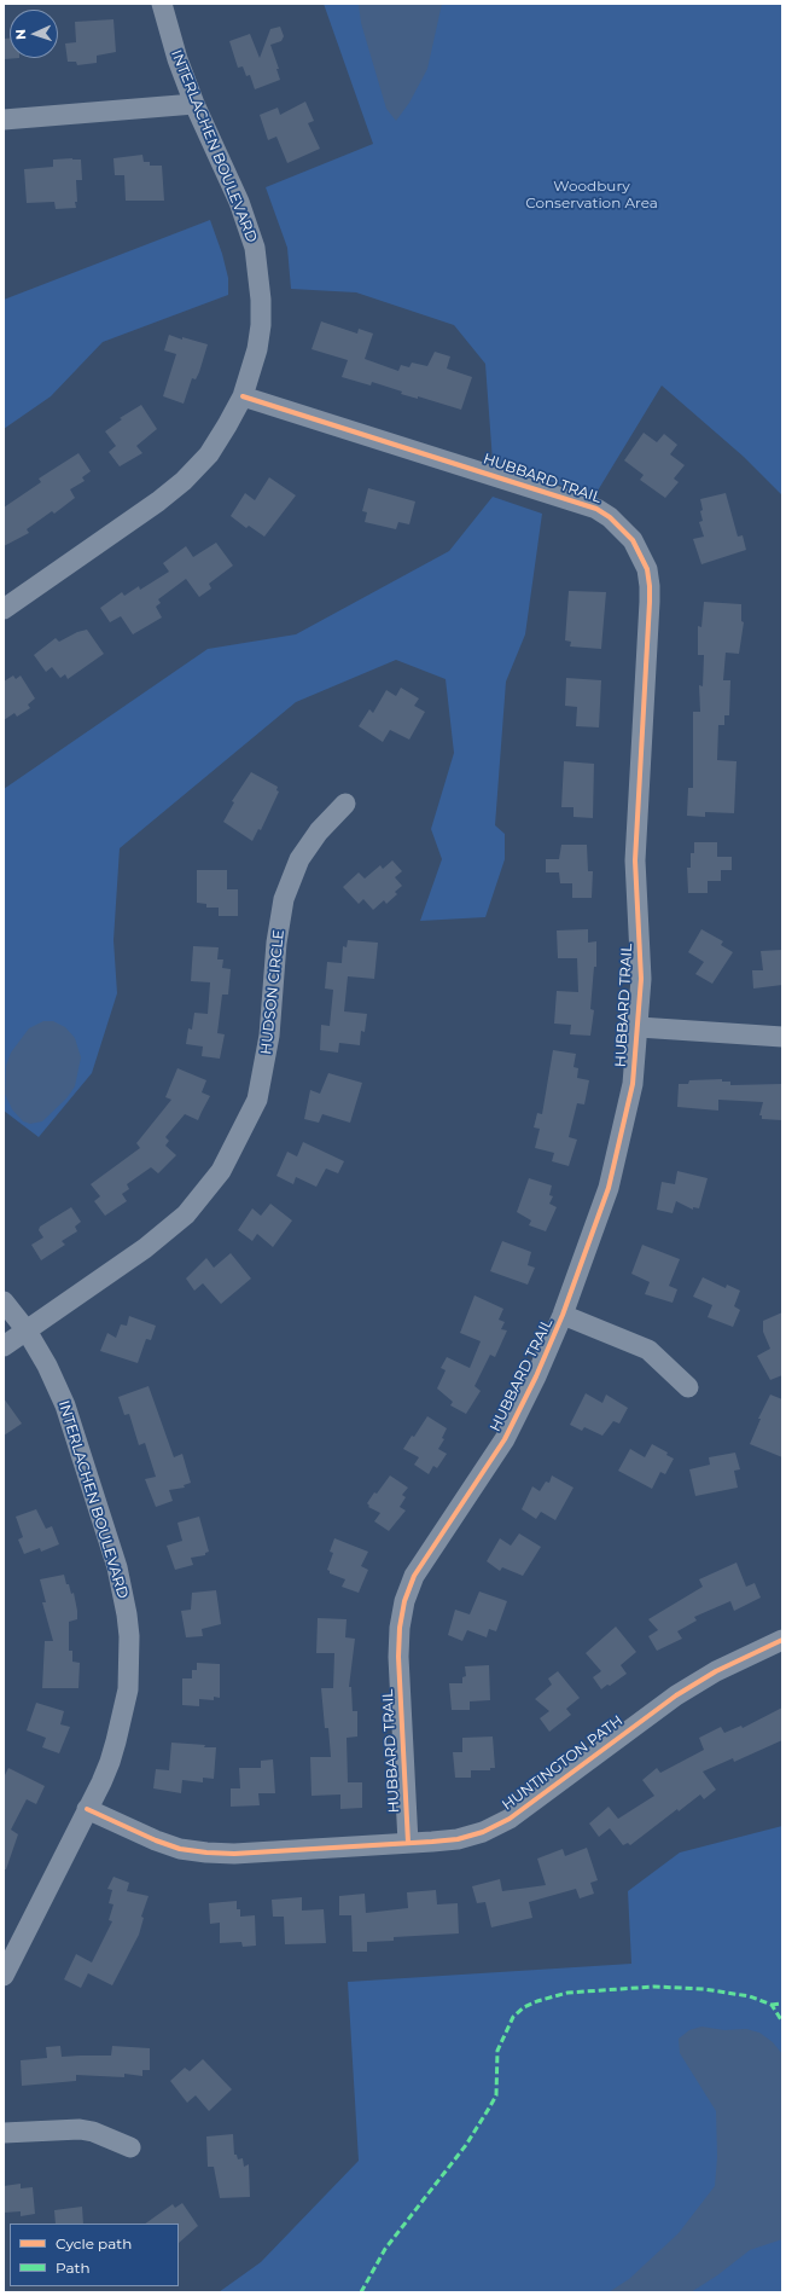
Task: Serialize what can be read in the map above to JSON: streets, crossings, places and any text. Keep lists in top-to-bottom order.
{
  "streets": {
    "street": [
      "INTERLACHEN BOULEVARD",
      "HUBBARD TRAIL",
      "HUDSON CIRCLE",
      "HUNTINGTON PATH"
    ]
  },
  "crossings": [
    ["INTERLACHEN BOULEVARD", "HUBBARD TRAIL"],
    ["INTERLACHEN BOULEVARD", "HUDSON CIRCLE"],
    ["INTERLACHEN BOULEVARD", "HUNTINGTON PATH"],
    ["HUBBARD TRAIL", "HUNTINGTON PATH"]
  ],
  "parks": ["Woodbury Conservation Area"],
  "legend": ["Cycle path", "Path"],
  "north": "left"
}
